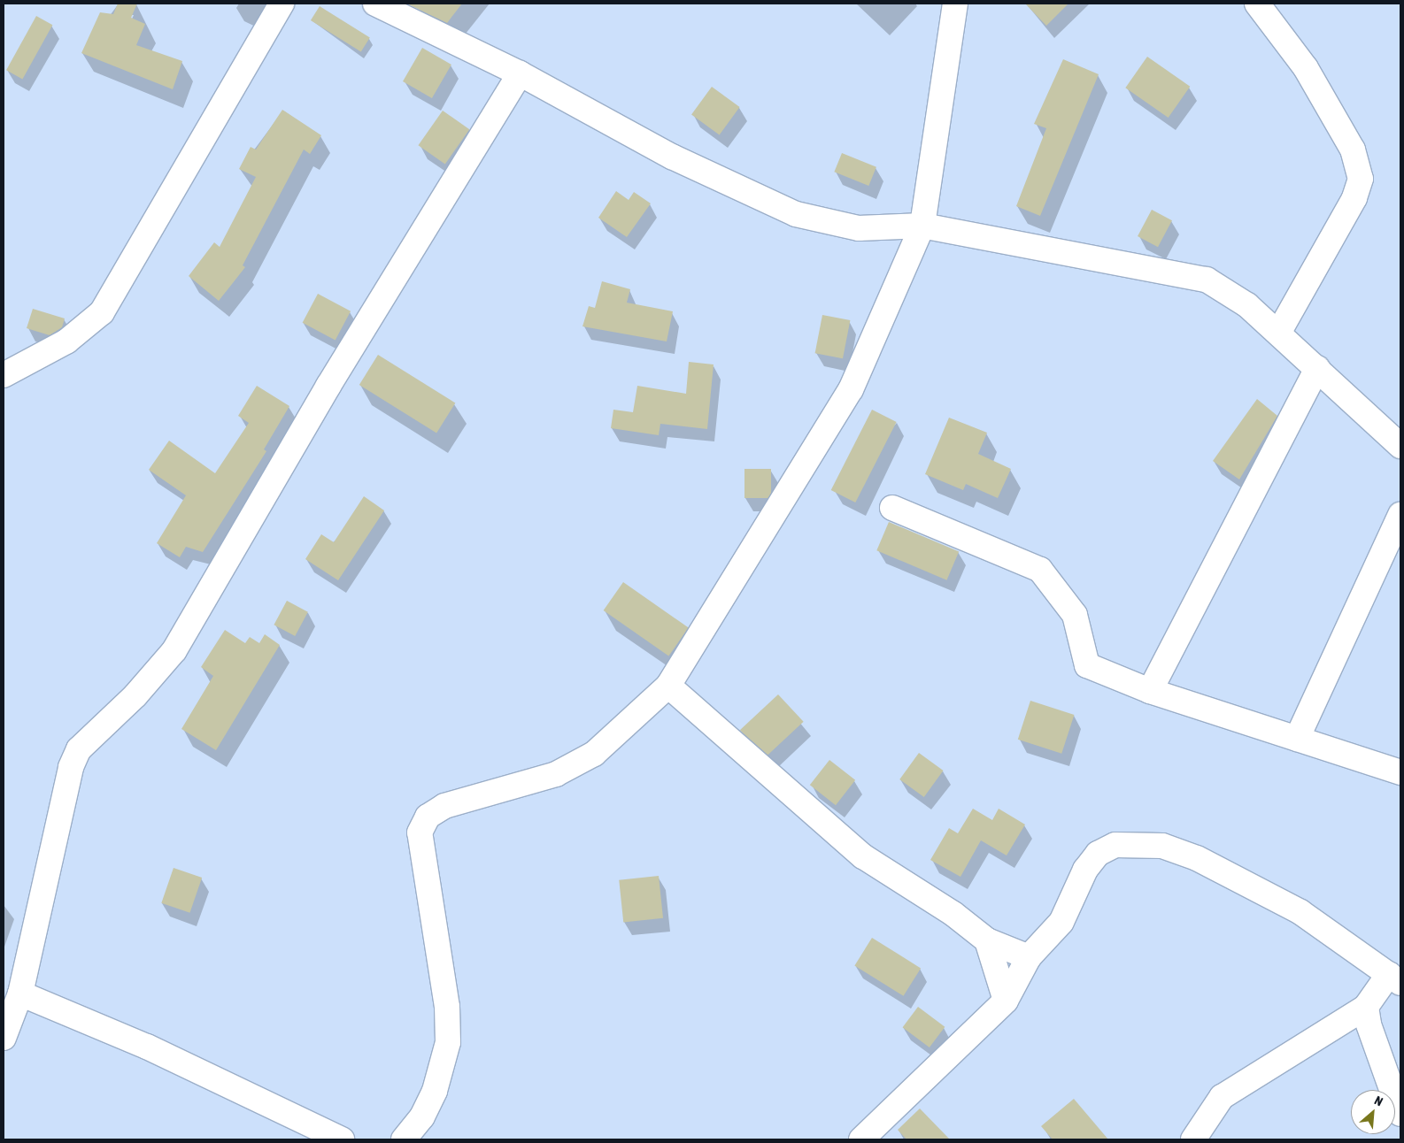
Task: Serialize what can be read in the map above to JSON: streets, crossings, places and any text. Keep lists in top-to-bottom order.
{
  "north": "top right"
}
